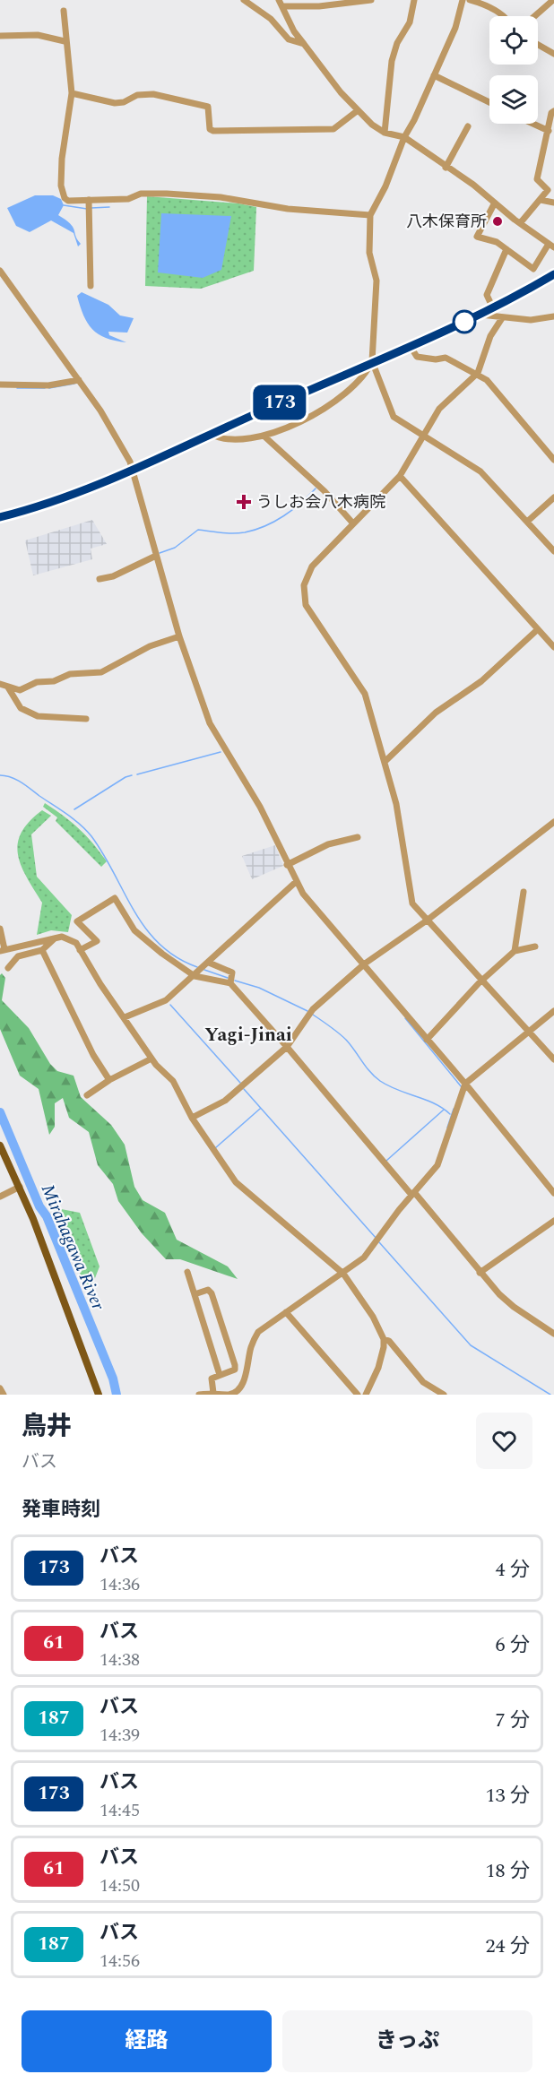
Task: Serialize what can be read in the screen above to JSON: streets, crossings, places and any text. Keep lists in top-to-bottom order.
{
  "districts": ["Yagi-Jinai"],
  "water": ["Mirahagawa River"],
  "places": {
    "other": ["八木保育所"],
    "health": ["うしお会八木病院"]
  },
  "lines": ["bus line 173"],
  "page": {
    "on_map": "173",
    "heading": [
      ["鳥井", "バス"],
      "発車時刻"
    ],
    "list": [
      {
        "mark": "173",
        "name": "バス",
        "note": "14:36",
        "value": "4 分"
      },
      {
        "mark": "61",
        "name": "バス",
        "note": "14:38",
        "value": "6 分"
      },
      {
        "mark": "187",
        "name": "バス",
        "note": "14:39",
        "value": "7 分"
      },
      {
        "mark": "173",
        "name": "バス",
        "note": "14:45",
        "value": "13 分"
      },
      {
        "mark": "61",
        "name": "バス",
        "note": "14:50",
        "value": "18 分"
      },
      {
        "mark": "187",
        "name": "バス",
        "note": "14:56",
        "value": "24 分"
      }
    ],
    "buttons": ["経路", "きっぷ"]
  }
}
